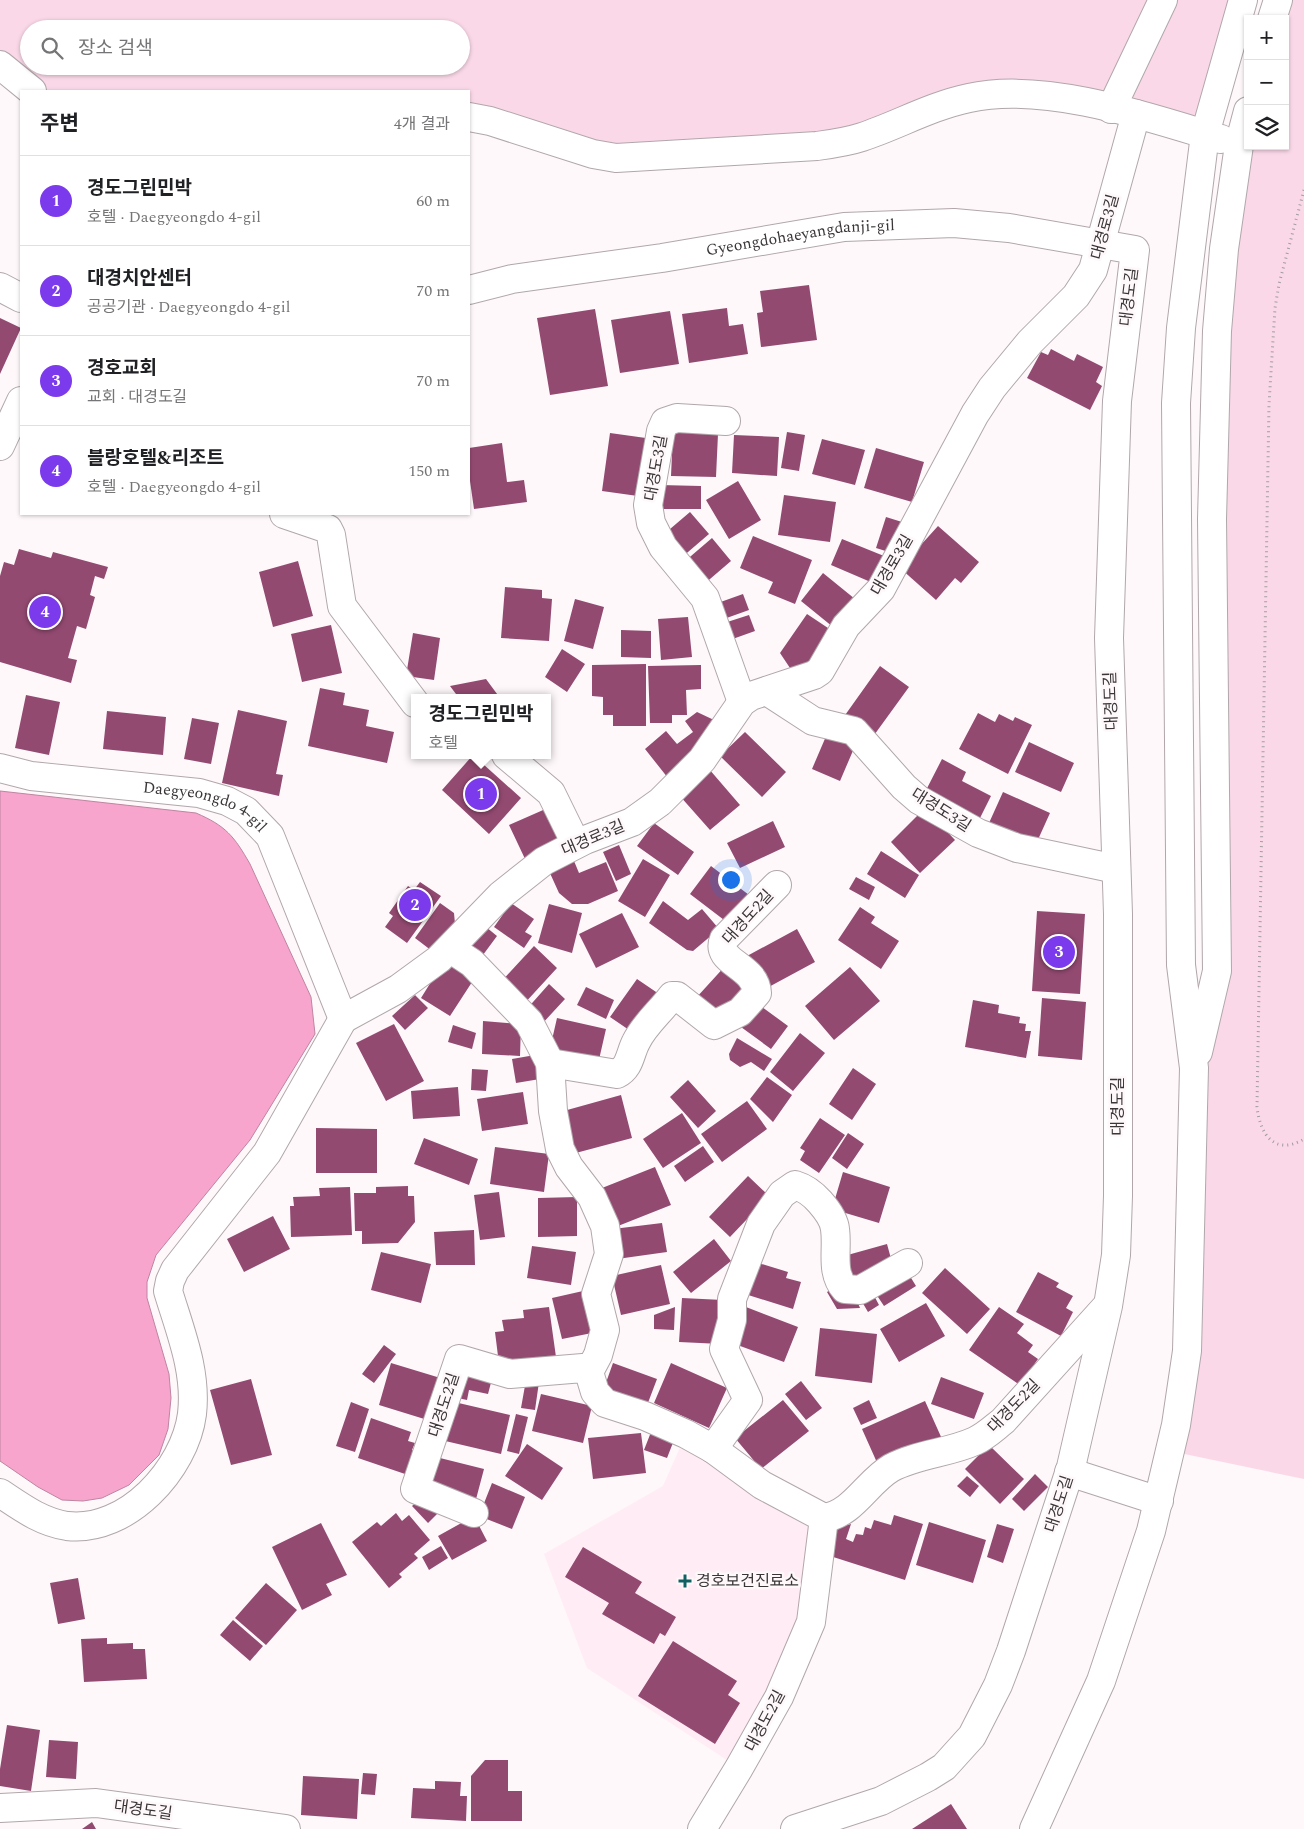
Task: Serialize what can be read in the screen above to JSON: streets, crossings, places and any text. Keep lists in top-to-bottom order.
{
  "streets": {
    "street": [
      "대경로3길",
      "Gyeongdohaeyangdanji-gil",
      "대경도길",
      "대경도3길",
      "Daegyeongdo 4-gil",
      "대경도2길"
    ]
  },
  "crossings": [
    ["대경로3길", "Gyeongdohaeyangdanji-gil"],
    ["대경로3길", "대경도3길"],
    ["대경로3길", "Daegyeongdo 4-gil"],
    ["Gyeongdohaeyangdanji-gil", "대경도길"],
    ["대경도길", "대경도3길"],
    ["대경도길", "대경도2길"]
  ],
  "places": {
    "health": ["경호보건진료소"]
  },
  "page": {
    "map_buttons": ["+", "−"],
    "search": "장소 검색",
    "heading": ["주변", "4개 결과"],
    "list": [
      {
        "mark": "1",
        "name": "경도그린민박",
        "note": "호텔 · Daegyeongdo 4-gil",
        "value": "60 m"
      },
      {
        "mark": "2",
        "name": "대경치안센터",
        "note": "공공기관 · Daegyeongdo 4-gil",
        "value": "70 m"
      },
      {
        "mark": "3",
        "name": "경호교회",
        "note": "교회 · 대경도길",
        "value": "70 m"
      },
      {
        "mark": "4",
        "name": "블랑호텔&리조트",
        "note": "호텔 · Daegyeongdo 4-gil",
        "value": "150 m"
      }
    ],
    "pins": [
      "4",
      "1",
      "2",
      "3"
    ],
    "popup": ["경도그린민박", "호텔"]
  }
}
